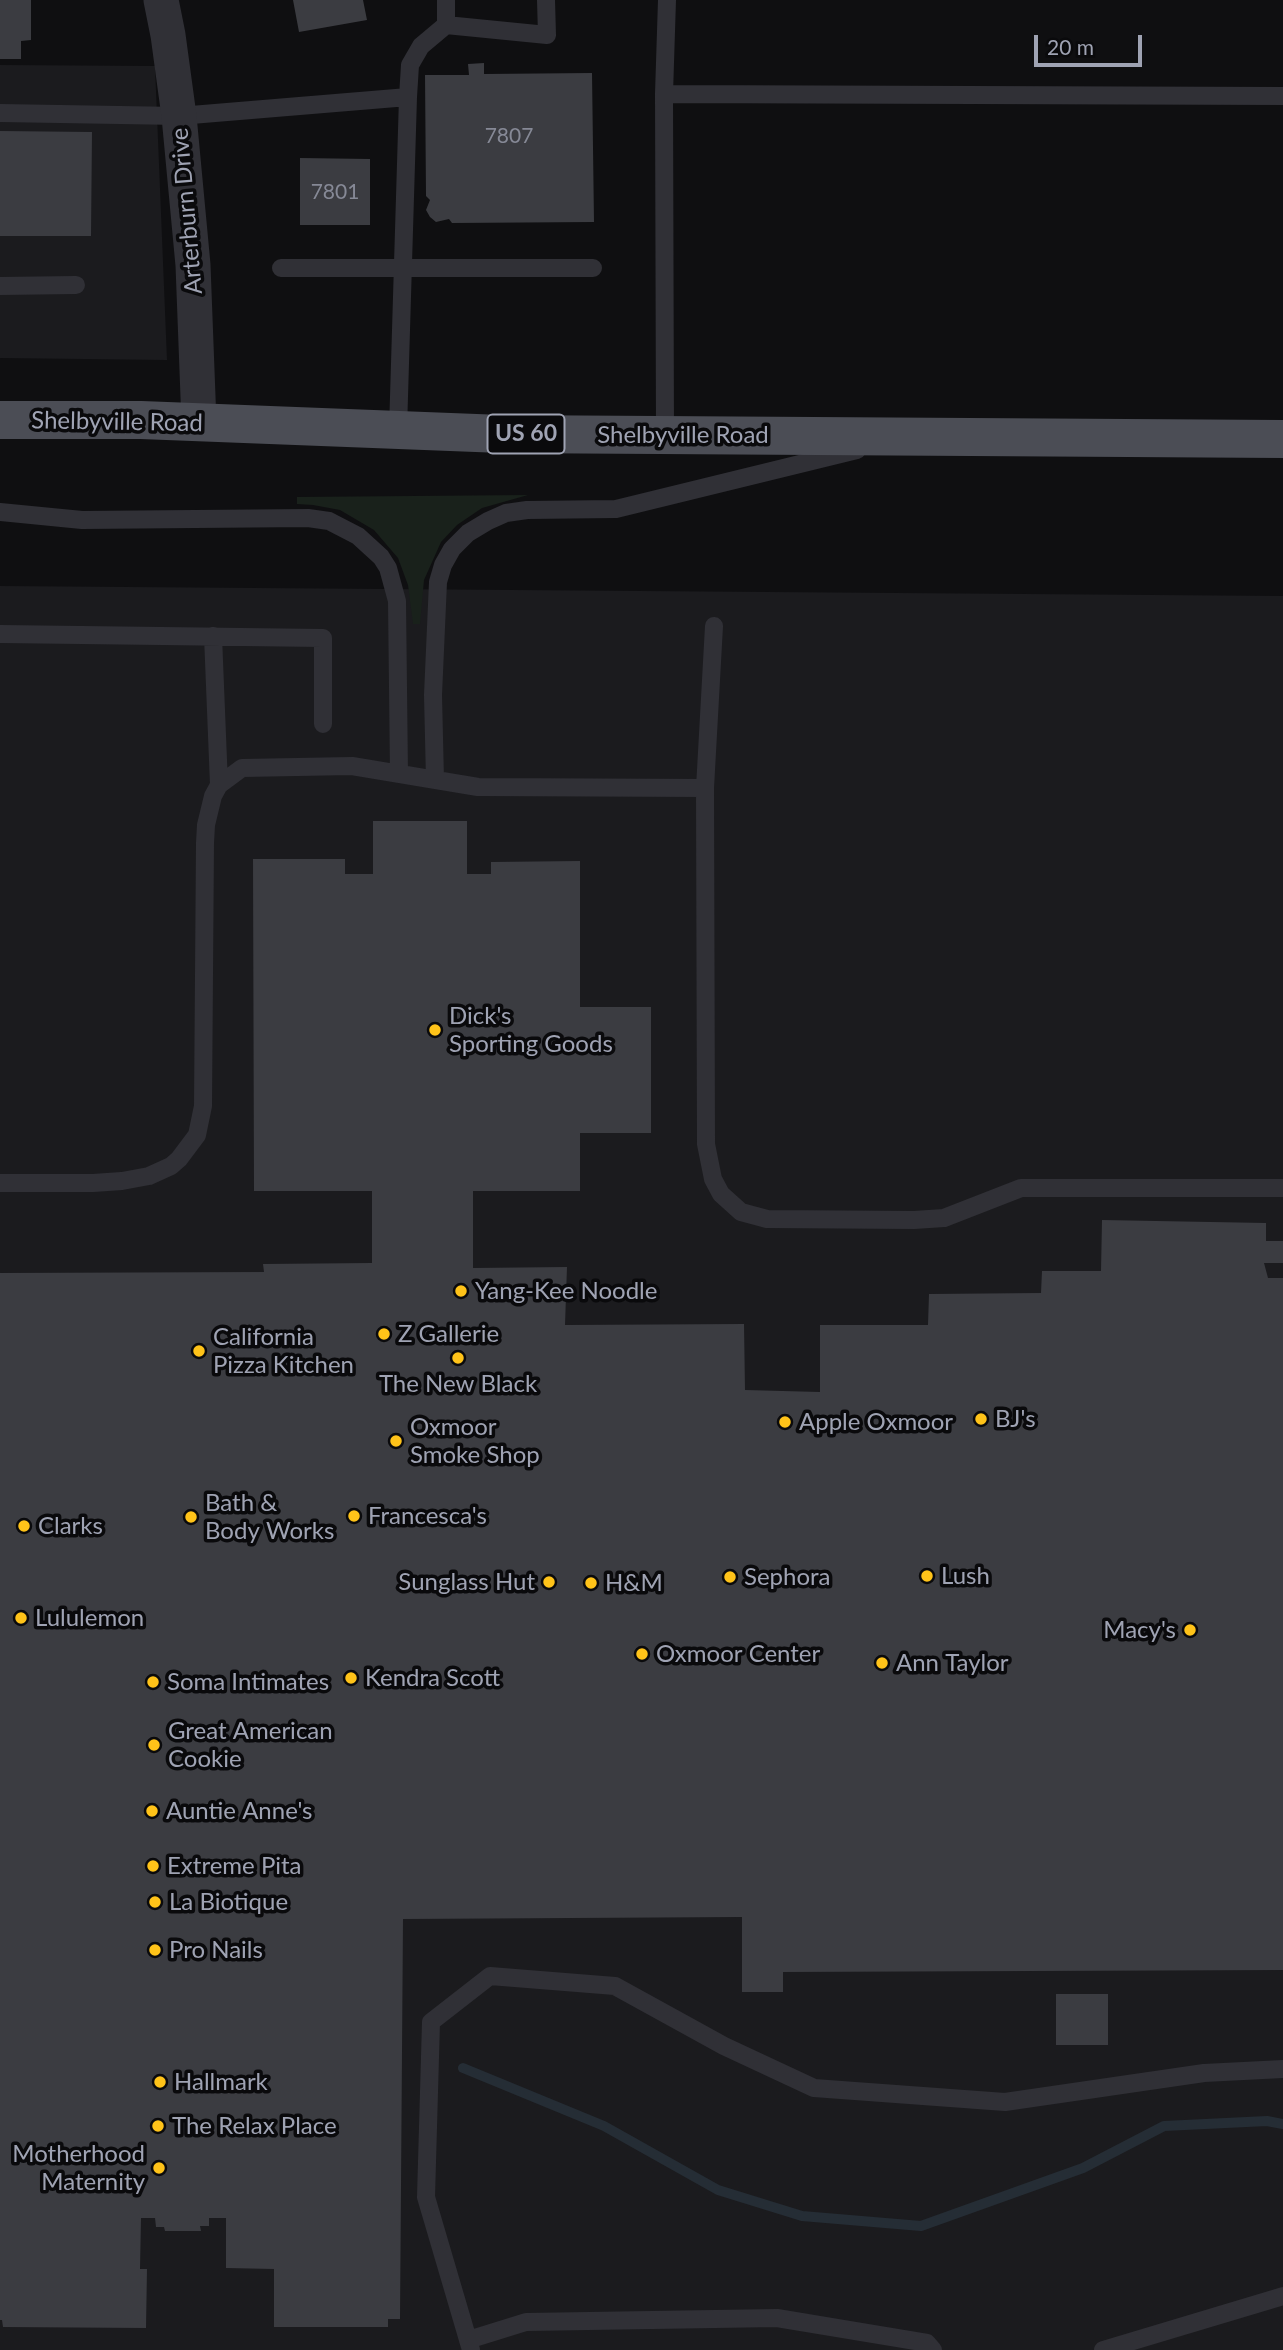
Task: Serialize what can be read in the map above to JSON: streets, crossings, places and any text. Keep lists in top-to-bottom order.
{
  "streets": {
    "main road": ["Shelbyville Road", "US 60"],
    "street": ["Arterburn Drive"]
  },
  "crossings": [
    ["Arterburn Drive", "Shelbyville Road"]
  ],
  "places": [
    "Dick's Sporting Goods",
    "Yang-Kee Noodle",
    "Z Gallerie",
    "California Pizza Kitchen",
    "The New Black",
    "BJ's",
    "Apple Oxmoor",
    "Oxmoor Smoke Shop",
    "Francesca's",
    "Bath & Body Works",
    "Clarks",
    "Lush",
    "Sephora",
    "Sunglass Hut",
    "H&M",
    "Lululemon",
    "Macy's",
    "Oxmoor Center",
    "Ann Taylor",
    "Kendra Scott",
    "Soma Intimates",
    "Great American Cookie",
    "Auntie Anne's",
    "Extreme Pita",
    "La Biotique",
    "Pro Nails",
    "Hallmark",
    "The Relax Place",
    "Motherhood Maternity"
  ],
  "house_numbers": ["7807", "7801"],
  "scale_bar": "20 m"
}
